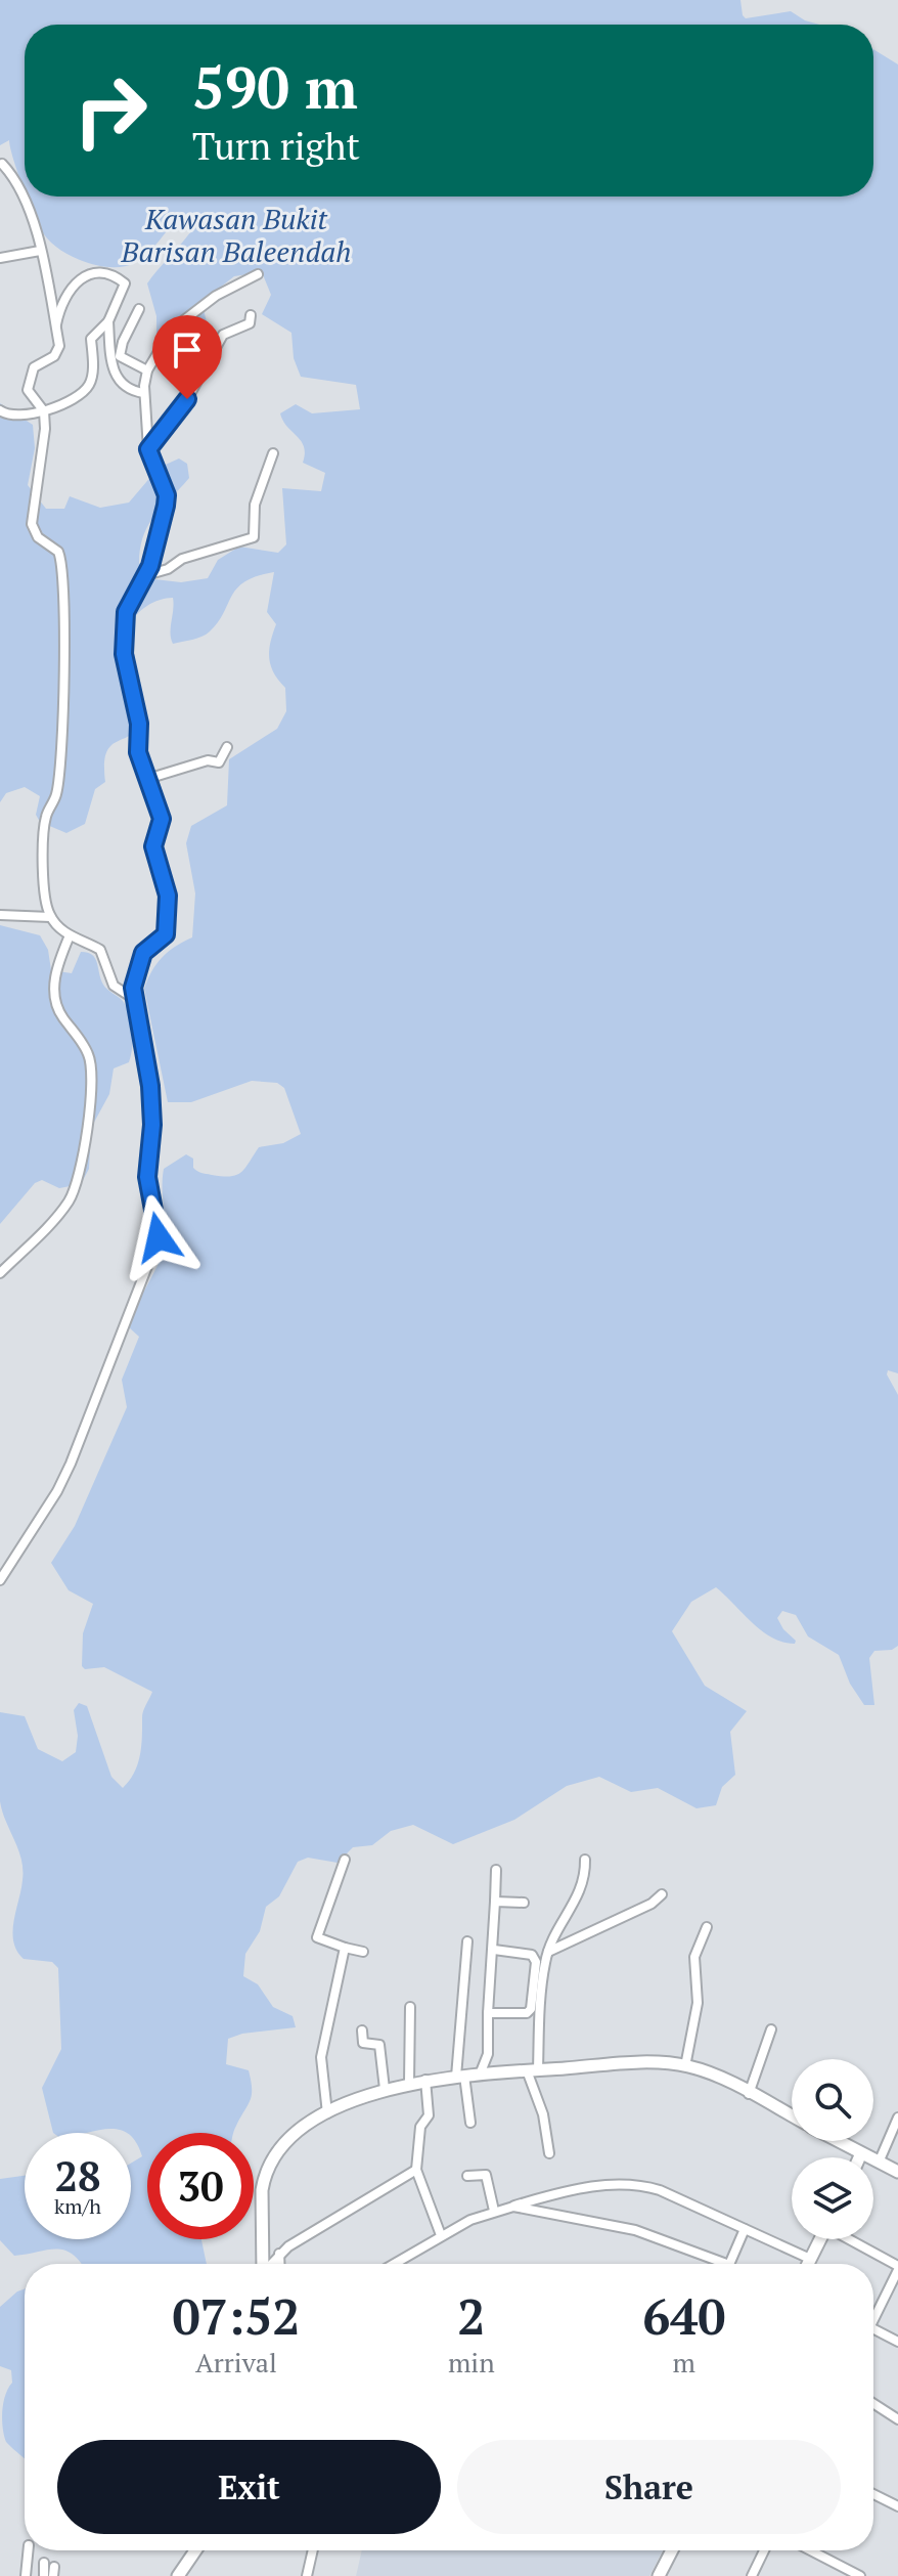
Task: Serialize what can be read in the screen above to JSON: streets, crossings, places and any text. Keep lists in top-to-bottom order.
{
  "parks": ["Kawasan Bukit Barisan Baleendah"],
  "page": {
    "turn": ["590 m", "Turn right"],
    "speed": "28 km/h",
    "limit": "30",
    "eta": [
      "07:52",
      "Arrival",
      "2",
      "min",
      "640",
      "m"
    ],
    "buttons": ["Exit", "Share"]
  }
}
